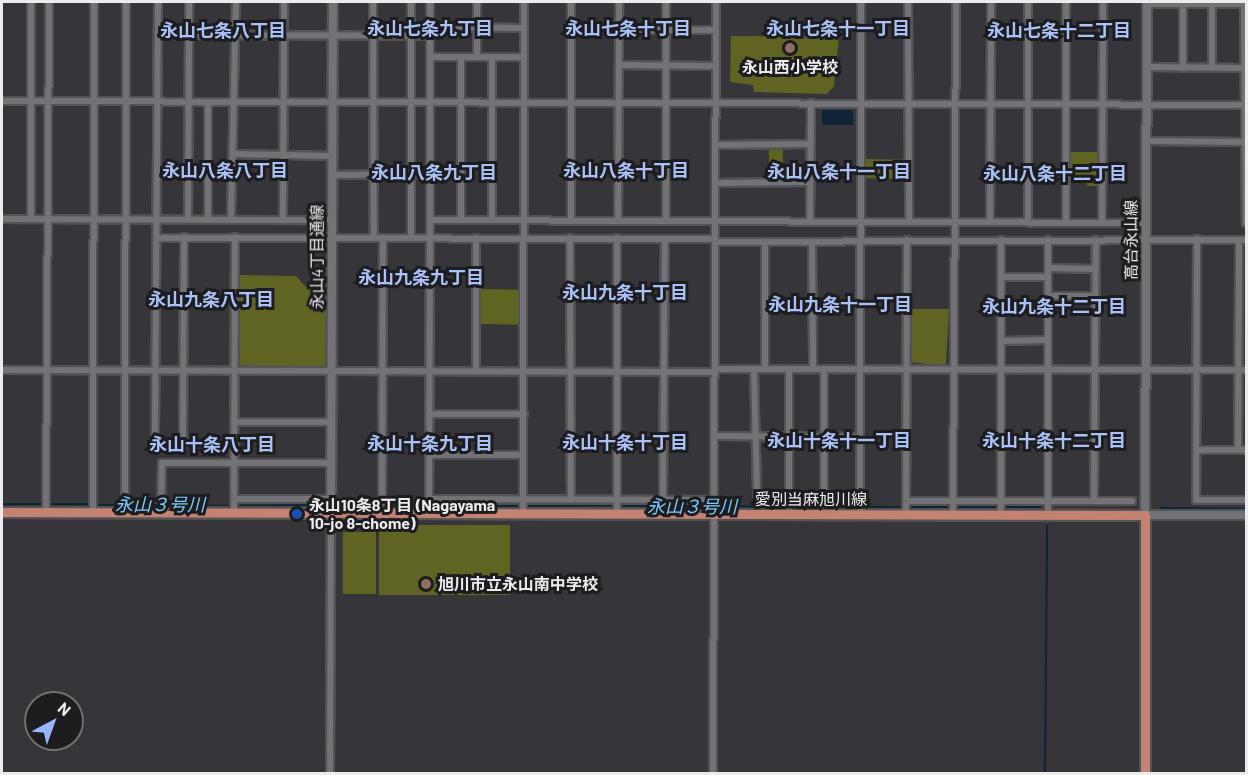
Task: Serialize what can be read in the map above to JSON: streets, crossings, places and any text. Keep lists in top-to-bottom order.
{
  "streets": {
    "main road": ["愛別当麻旭川線"],
    "street": ["高台永山線", "永山4丁目通線"]
  },
  "crossings": [
    ["高台永山線", "愛別当麻旭川線"],
    ["永山4丁目通線", "愛別当麻旭川線"]
  ],
  "districts": [
    "永山七条九丁目",
    "永山七条十丁目",
    "永山七条十一丁目",
    "永山七条八丁目",
    "永山七条十二丁目",
    "永山八条八丁目",
    "永山八条十丁目",
    "永山八条十一丁目",
    "永山八条九丁目",
    "永山八条十二丁目",
    "永山九条九丁目",
    "永山九条十丁目",
    "永山九条八丁目",
    "永山九条十一丁目",
    "永山九条十二丁目",
    "永山十条十一丁目",
    "永山十条十二丁目",
    "永山十条十丁目",
    "永山十条九丁目",
    "永山十条八丁目"
  ],
  "water": ["永山３号川"],
  "places": ["永山西小学校", "永山10条8丁目 (Nagayama 10-jo 8-chome)", "旭川市立永山南中学校"],
  "north": "top right"
}
